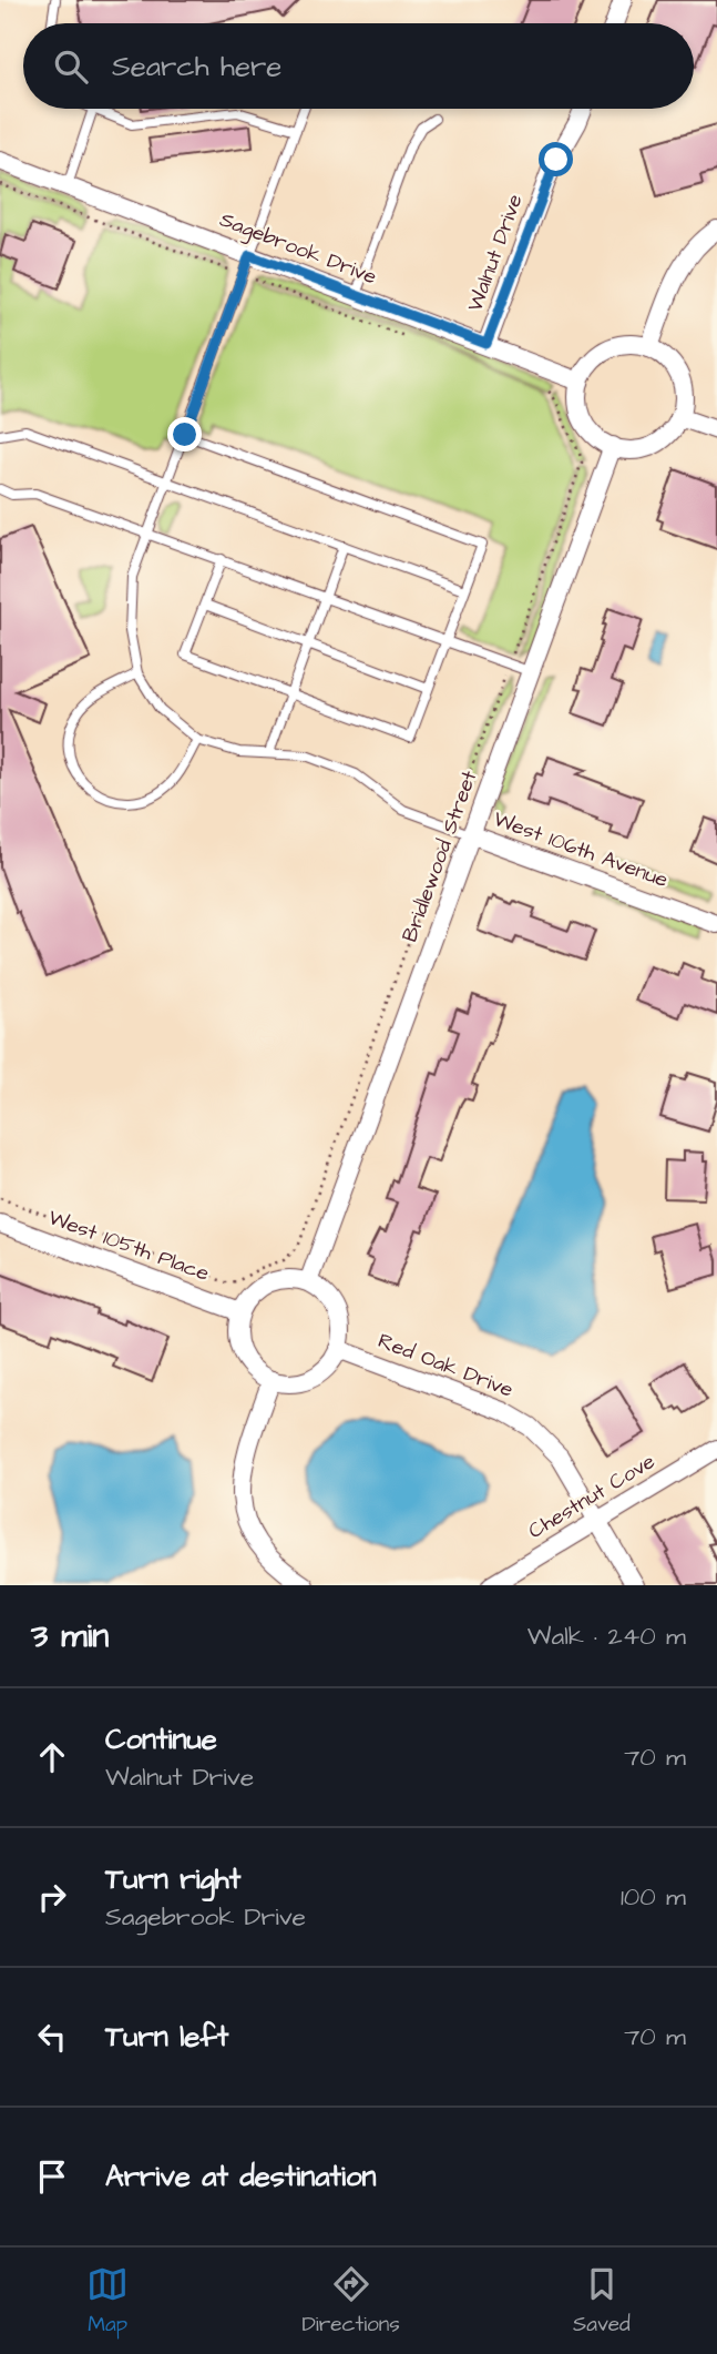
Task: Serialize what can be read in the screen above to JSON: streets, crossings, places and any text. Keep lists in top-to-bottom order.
{
  "streets": {
    "street": [
      "Sagebrook Drive",
      "Walnut Drive",
      "West 106th Avenue",
      "Bridlewood Street",
      "West 105th Place",
      "Red Oak Drive",
      "Chestnut Cove"
    ]
  },
  "crossings": [
    ["Sagebrook Drive", "Walnut Drive"],
    ["Sagebrook Drive", "Bridlewood Street"],
    ["West 106th Avenue", "Bridlewood Street"],
    ["Bridlewood Street", "West 105th Place"],
    ["Bridlewood Street", "Red Oak Drive"],
    ["West 105th Place", "Red Oak Drive"],
    ["Red Oak Drive", "Chestnut Cove"]
  ],
  "page": {
    "search": "Search here",
    "heading": ["3 min", "Walk · 240 m"],
    "list": [
      ["Continue", "Walnut Drive", "70 m"],
      ["Turn right", "Sagebrook Drive", "100 m"],
      ["Turn left", "70 m"],
      "Arrive at destination"
    ],
    "nav": ["Map", "Directions", "Saved"]
  }
}
